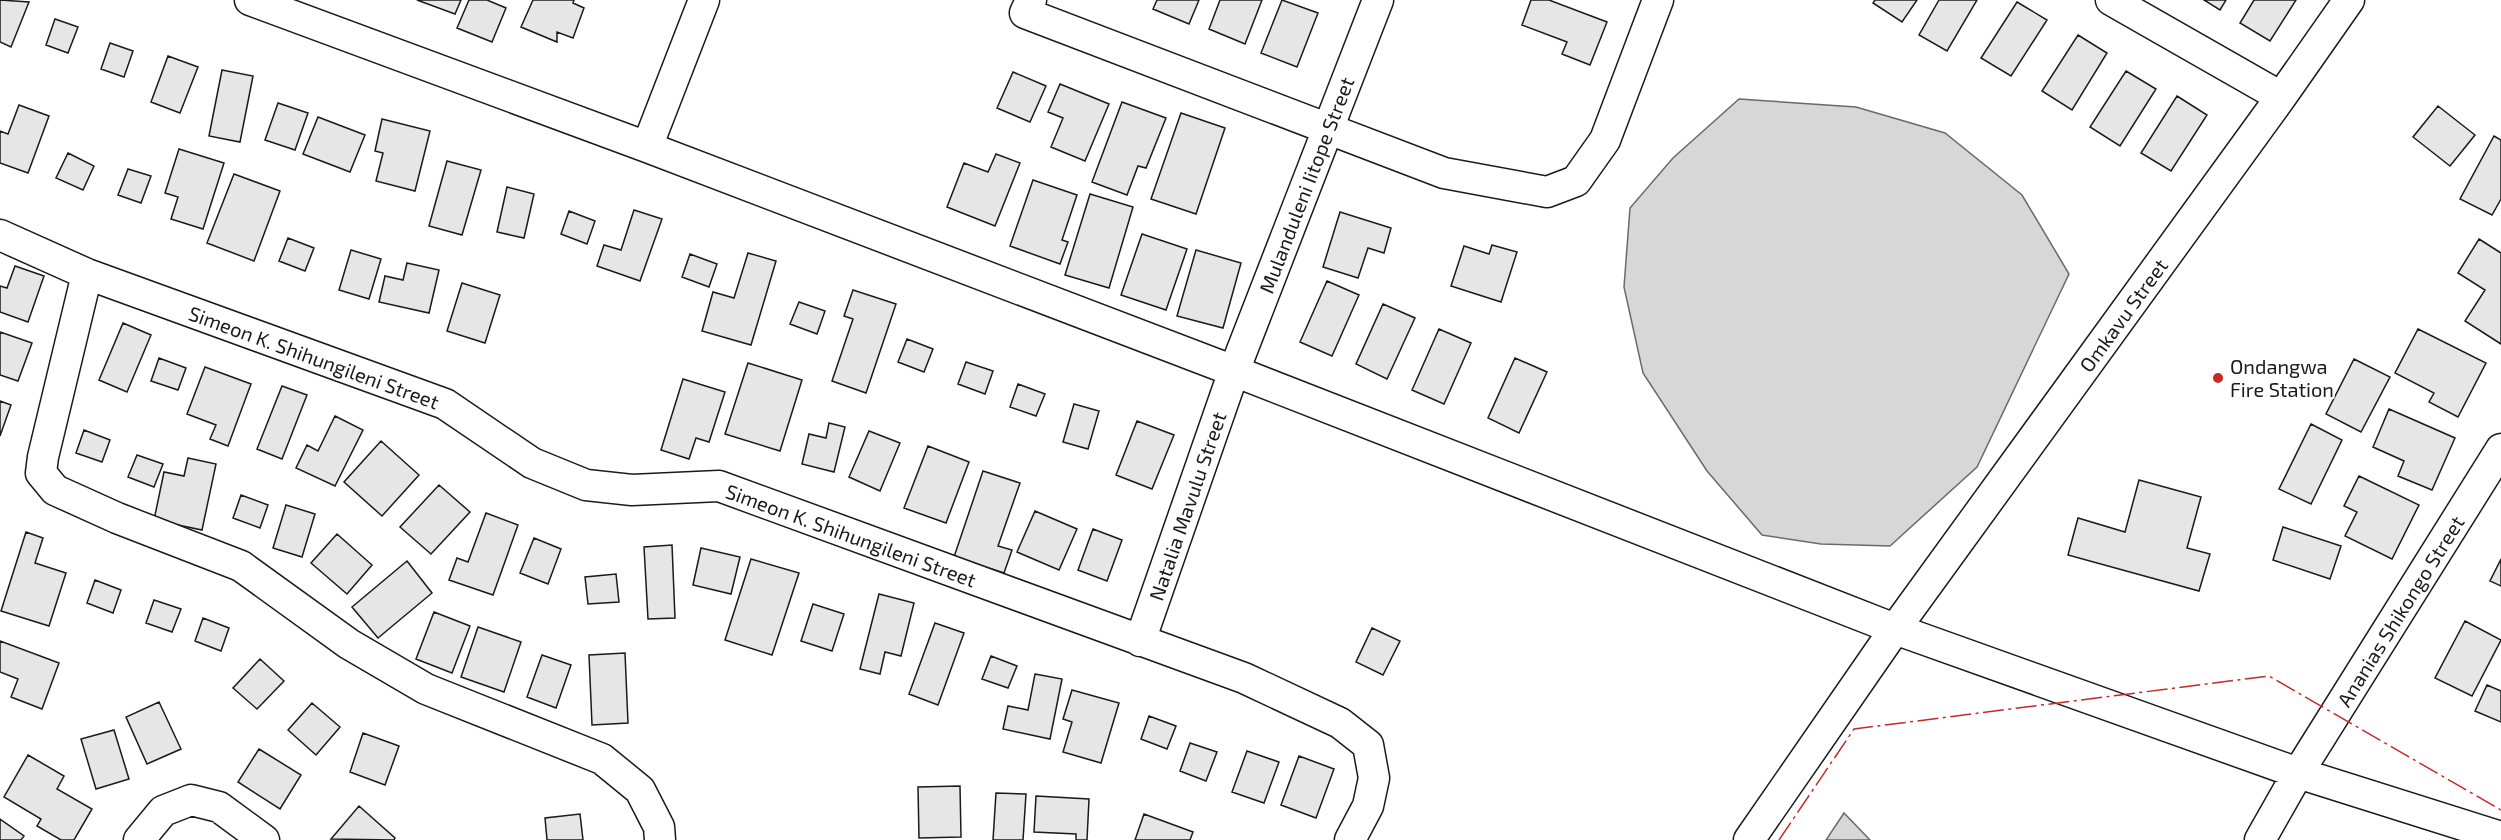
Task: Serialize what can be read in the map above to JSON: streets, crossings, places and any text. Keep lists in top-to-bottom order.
{
  "streets": {
    "street": [
      "Mulanduleni Iitope Street",
      "Omkavu Street",
      "Simeon K. Shihungileni Street",
      "Natalia Mavulu Street",
      "Ananias Shikongo Street"
    ]
  },
  "crossings": [
    ["Mulanduleni Iitope Street", "Natalia Mavulu Street"],
    ["Simeon K. Shihungileni Street", "Natalia Mavulu Street"]
  ],
  "places": ["Ondangwa Fire Station"]
}
